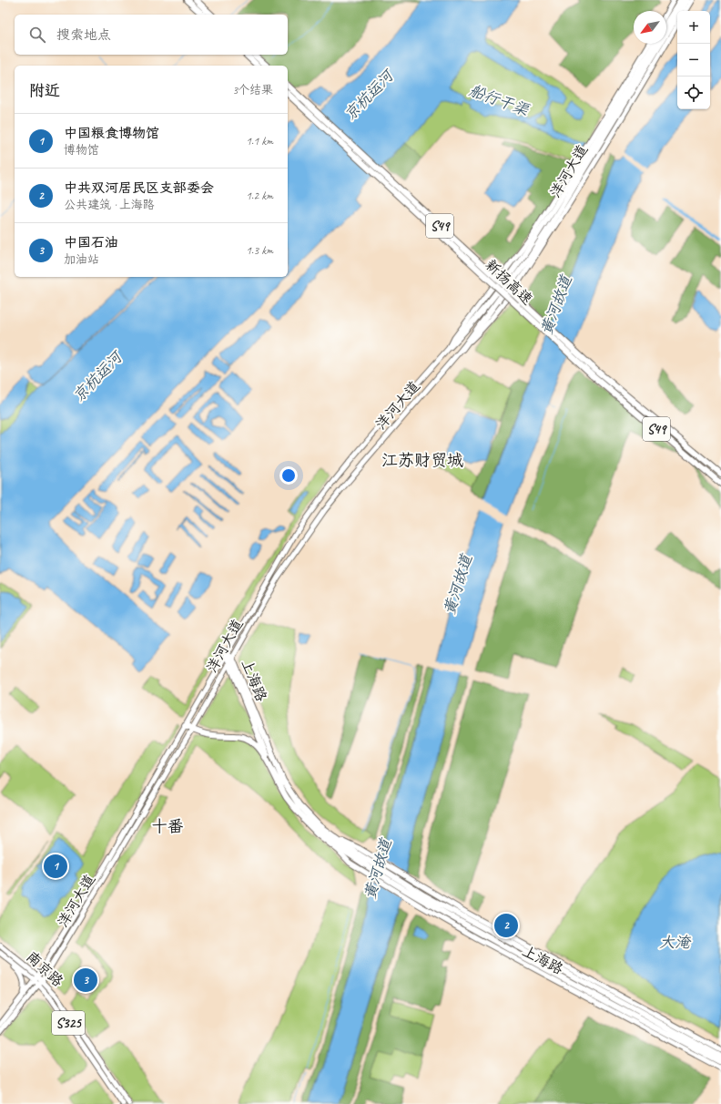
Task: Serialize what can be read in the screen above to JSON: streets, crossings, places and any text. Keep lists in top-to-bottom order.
{
  "streets": {
    "highway": [
      "洋河大道",
      "S49",
      "新扬高速",
      "上海路"
    ],
    "main road": ["南京路", "S325"]
  },
  "crossings": [
    ["洋河大道", "上海路"],
    ["洋河大道", "南京路"]
  ],
  "districts": ["江苏财贸城", "十番"],
  "water": [
    "京杭运河",
    "船行干渠",
    "黄河故道",
    "大淹"
  ],
  "north": "bottom left",
  "page": {
    "map_buttons": ["+", "−"],
    "search": "搜索地点",
    "heading": ["附近", "3个结果"],
    "list": [
      {
        "mark": "1",
        "name": "中国粮食博物馆",
        "note": "博物馆",
        "value": "1.1 km"
      },
      {
        "mark": "2",
        "name": "中共双河居民区支部委会",
        "note": "公共建筑 · 上海路",
        "value": "1.2 km"
      },
      {
        "mark": "3",
        "name": "中国石油",
        "note": "加油站",
        "value": "1.3 km"
      }
    ],
    "pins": ["1", "2", "3"]
  }
}
